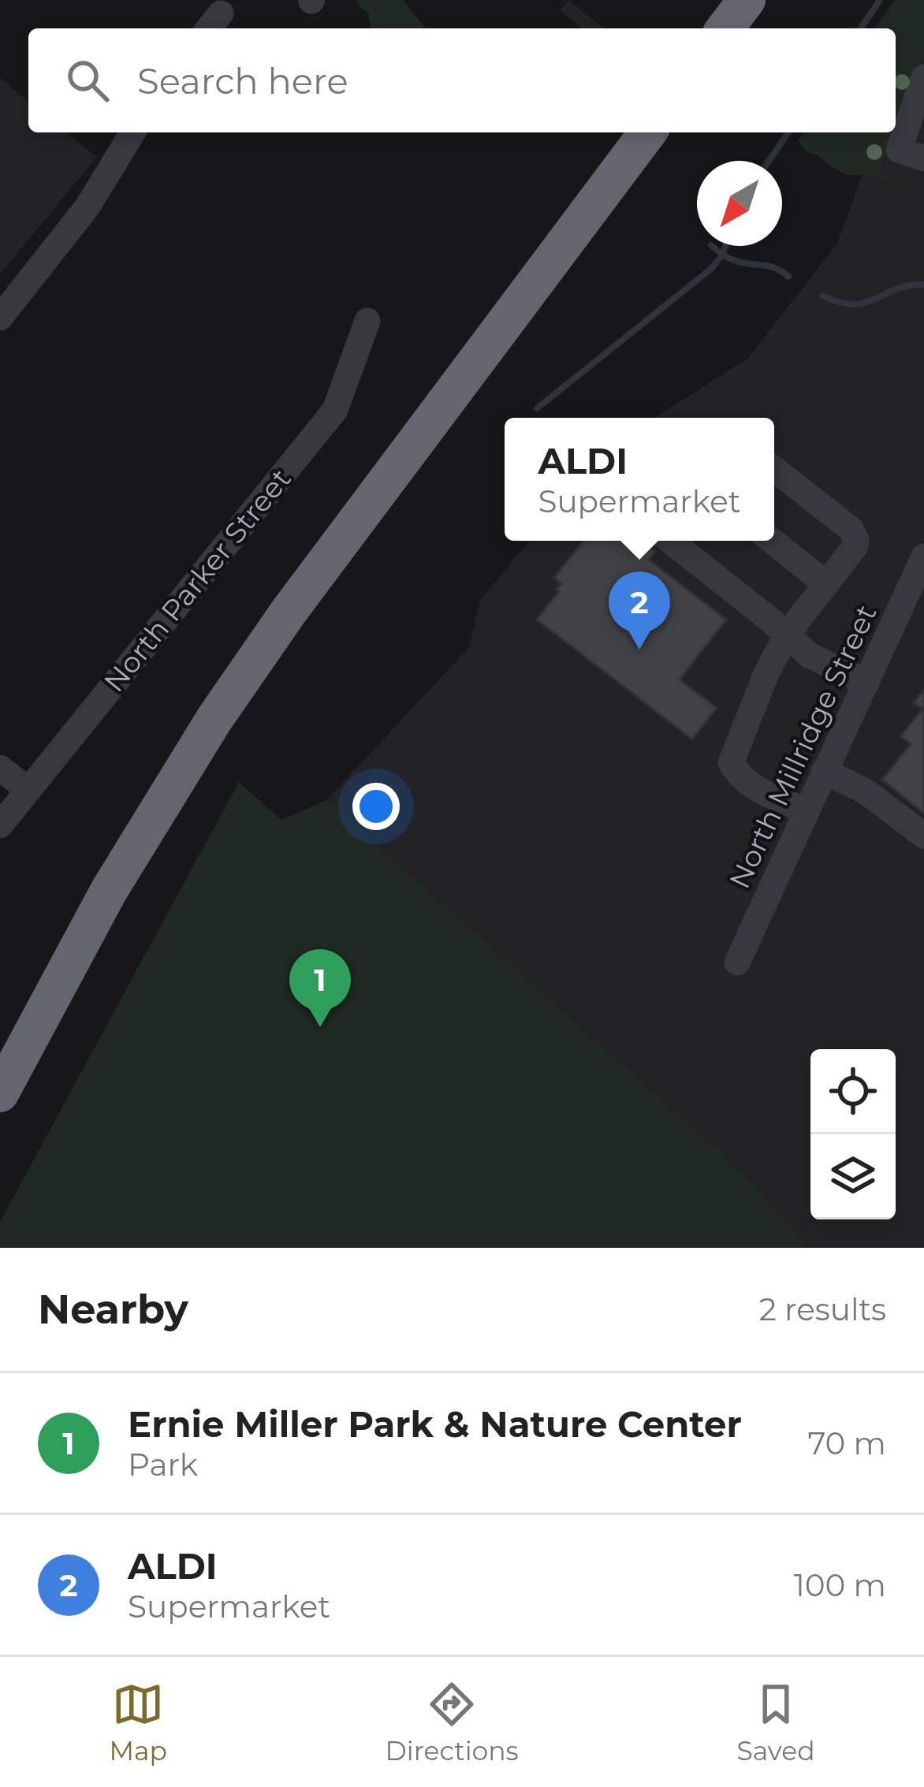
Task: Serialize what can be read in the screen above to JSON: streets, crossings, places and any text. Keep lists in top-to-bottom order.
{
  "streets": {
    "street": ["North Parker Street", "North Millridge Street"]
  },
  "north": "bottom left",
  "page": {
    "search": "Search here",
    "popup": ["ALDI", "Supermarket"],
    "pins": ["2", "1"],
    "heading": ["Nearby", "2 results"],
    "list": [
      {
        "mark": "1",
        "name": "Ernie Miller Park & Nature Center",
        "note": "Park",
        "value": "70 m"
      },
      {
        "mark": "2",
        "name": "ALDI",
        "note": "Supermarket",
        "value": "100 m"
      }
    ],
    "nav": ["Map", "Directions", "Saved"]
  }
}
